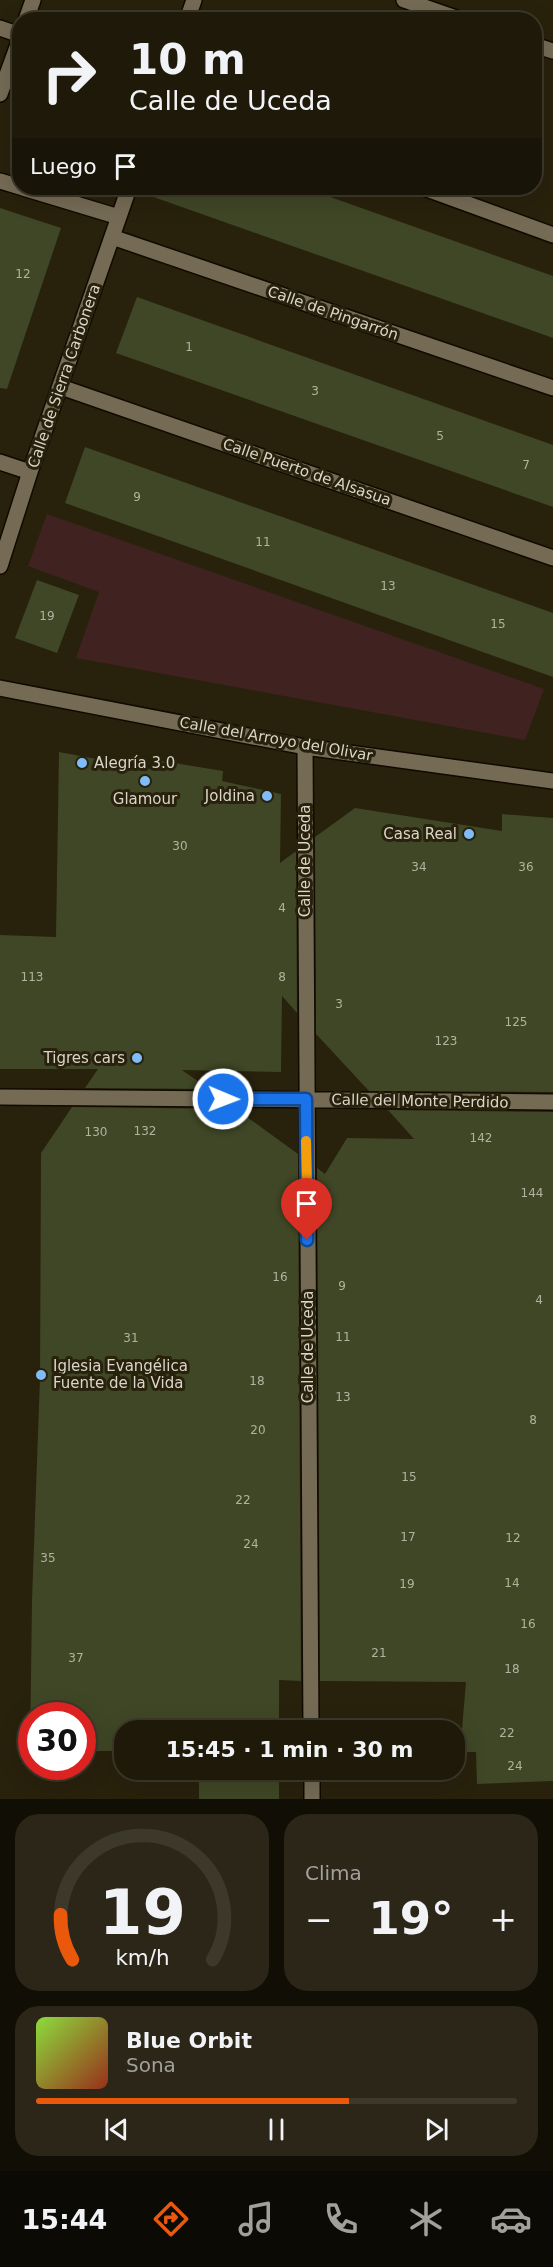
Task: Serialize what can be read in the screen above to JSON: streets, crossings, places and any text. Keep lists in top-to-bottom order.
{
  "streets": {
    "street": [
      "Calle de Pingarrón",
      "Calle de Sierra Carbonera",
      "Calle Puerto de Alsasua",
      "Calle del Arroyo del Olivar",
      "Calle de Uceda",
      "Calle del Monte Perdido"
    ]
  },
  "crossings": [
    ["Calle de Pingarrón", "Calle de Sierra Carbonera"],
    ["Calle de Sierra Carbonera", "Calle Puerto de Alsasua"],
    ["Calle del Arroyo del Olivar", "Calle de Uceda"],
    ["Calle de Uceda", "Calle del Monte Perdido"]
  ],
  "places": [
    "Alegría 3.0",
    "Glamour",
    "Joldina",
    "Casa Real",
    "Tigres cars",
    "Iglesia Evangélica Fuente de la Vida"
  ],
  "house_numbers": [
    "12",
    "1",
    "3",
    "5",
    "7",
    "9",
    "11",
    "13",
    "19",
    "15",
    "30",
    "34",
    "36",
    "4",
    "113",
    "8",
    "3",
    "125",
    "123",
    "132",
    "130",
    "142",
    "144",
    "16",
    "9",
    "4",
    "11",
    "31",
    "18",
    "13",
    "8",
    "20",
    "15",
    "22",
    "17",
    "12",
    "24",
    "35",
    "14",
    "19",
    "16",
    "21",
    "37",
    "18",
    "22",
    "24"
  ],
  "page": {
    "turn": ["10 m", "Calle de Uceda"],
    "then": "Luego",
    "limit": "30",
    "trip": "15:45 · 1 min · 30 m",
    "tile": "Clima",
    "heat": ["−", "19°", "+"],
    "song": ["Blue Orbit", "Sona"],
    "tabs": "15:44",
    "gauge": ["19", "km/h"]
  }
}
